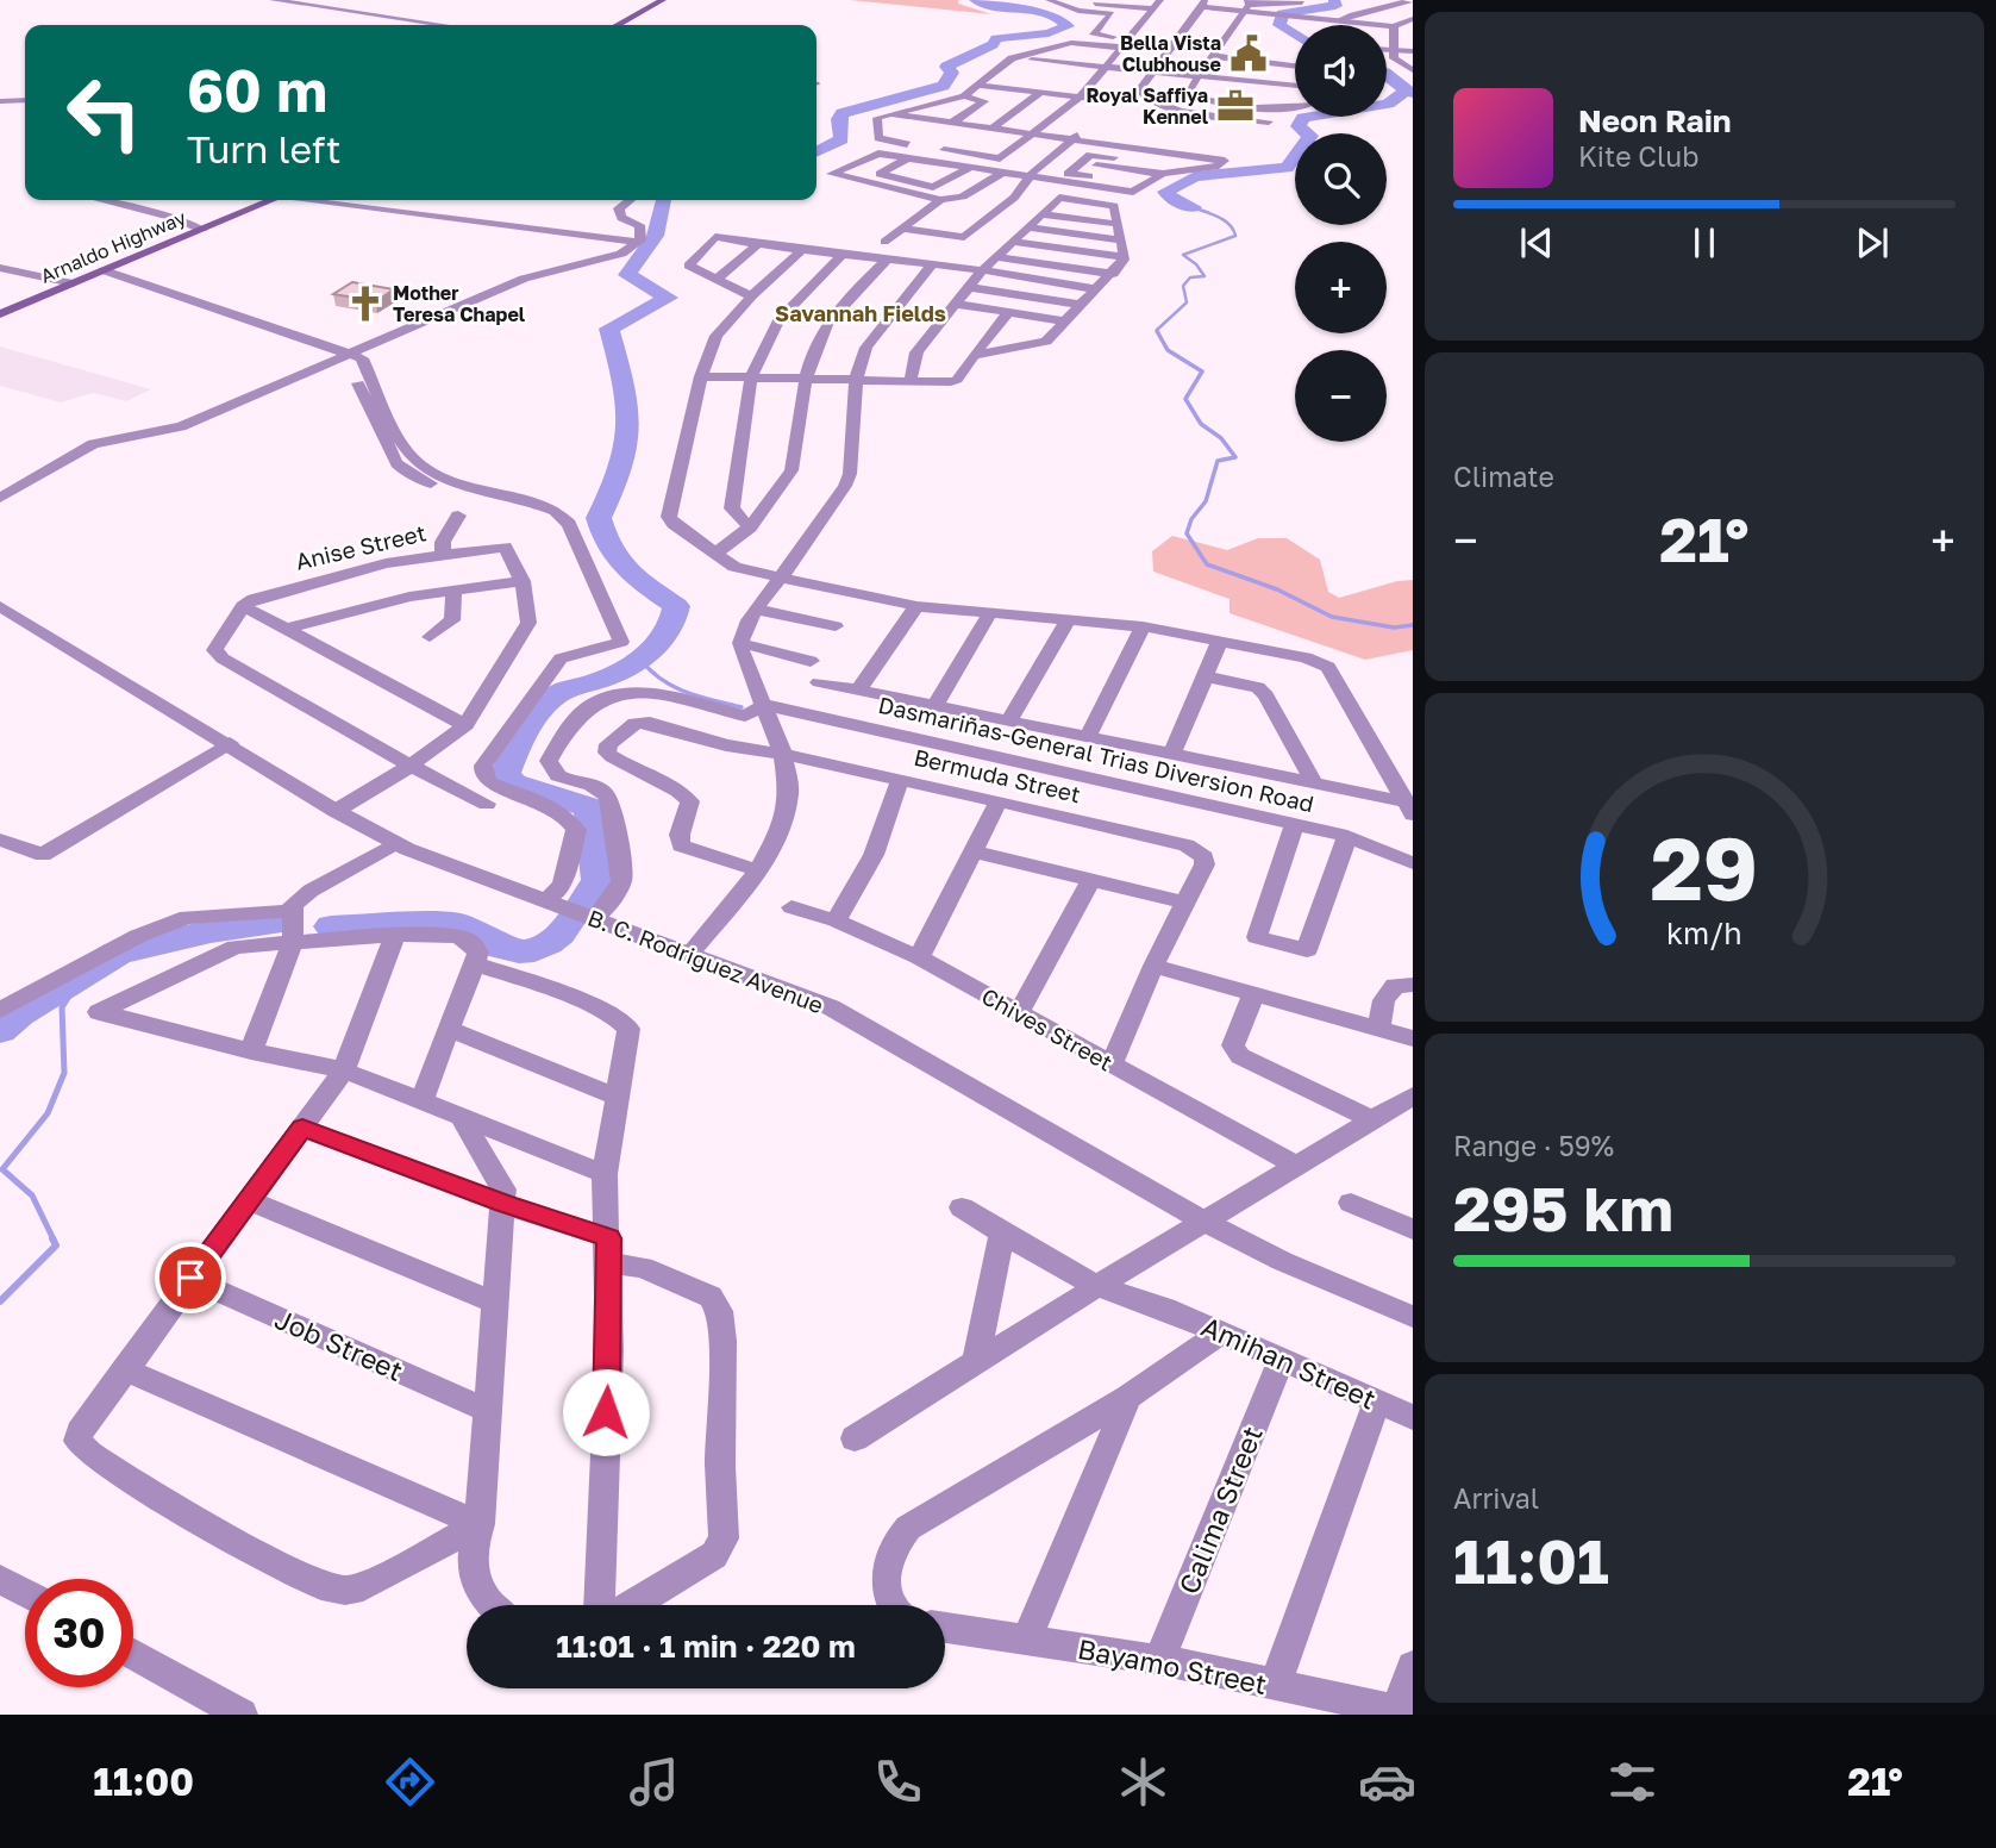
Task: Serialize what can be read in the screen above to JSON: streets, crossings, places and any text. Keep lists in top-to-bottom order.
{
  "streets": {
    "main road": ["Arnaldo Highway"],
    "street": [
      "Anise Street",
      "Dasmariñas-General Trias Diversion Road",
      "Bermuda Street",
      "B. C. Rodriguez Avenue",
      "Chives Street",
      "Job Street",
      "Amihan Street",
      "Calima Street",
      "Bayamo Street"
    ]
  },
  "crossings": [
    ["Anise Street", "B. C. Rodriguez Avenue"],
    ["Amihan Street", "Calima Street"],
    ["Calima Street", "Bayamo Street"]
  ],
  "districts": ["Savannah Fields"],
  "places": {
    "public building": ["Bella Vista Clubhouse"],
    "office": ["Royal Saffiya Kennel"],
    "church": ["Mother Teresa Chapel"]
  },
  "page": {
    "map_buttons": ["+", "−"],
    "turn": ["60 m", "Turn left"],
    "song": ["Neon Rain", "Kite Club"],
    "tile": [
      "Climate",
      ["Range · 59%", "295 km"],
      ["Arrival", "11:01"]
    ],
    "heat": ["−", "21°", "+"],
    "limit": "30",
    "trip": "11:01 · 1 min · 220 m",
    "tabs": ["11:00", "21°"],
    "gauge": ["29", "km/h"]
  }
}
